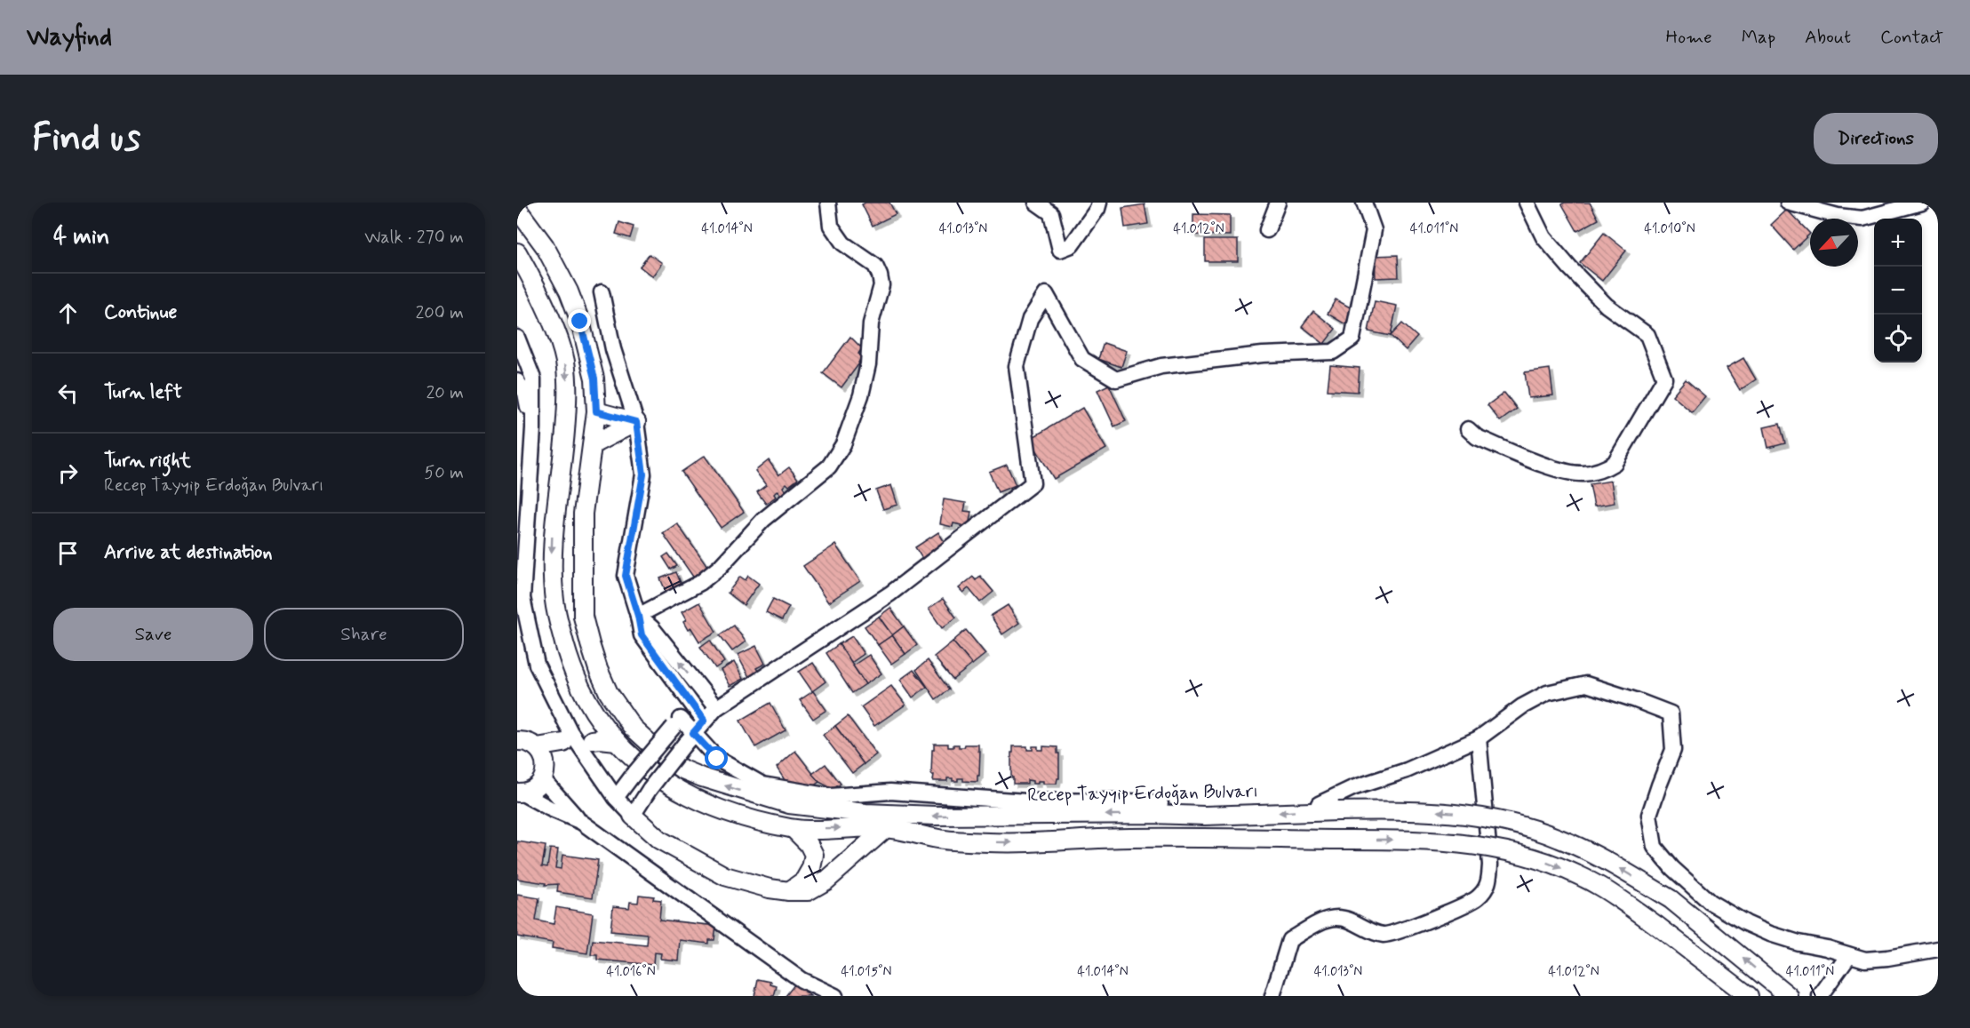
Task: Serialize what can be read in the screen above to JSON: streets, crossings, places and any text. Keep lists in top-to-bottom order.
{
  "streets": {
    "main road": ["Recep Tayyip Erdoğan Bulvarı"]
  },
  "north": "bottom left",
  "page": {
    "header": "Wayfind",
    "nav": [
      "Home",
      "Map",
      "About",
      "Contact"
    ],
    "buttons": [
      "Directions",
      ["Save", "Share"]
    ],
    "title": "Find us",
    "heading": ["4 min", "Walk · 270 m"],
    "map_buttons": ["+", "−"],
    "list": [
      ["Continue", "200 m"],
      ["Turn left", "20 m"],
      ["Turn right", "Recep Tayyip Erdoğan Bulvarı", "50 m"],
      "Arrive at destination"
    ]
  },
  "coordinates": [
    "41.011°N",
    "41.010°N",
    "41.014°N",
    "41.013°N",
    "41.012°N",
    "41.016°N",
    "41.015°N"
  ]
}
